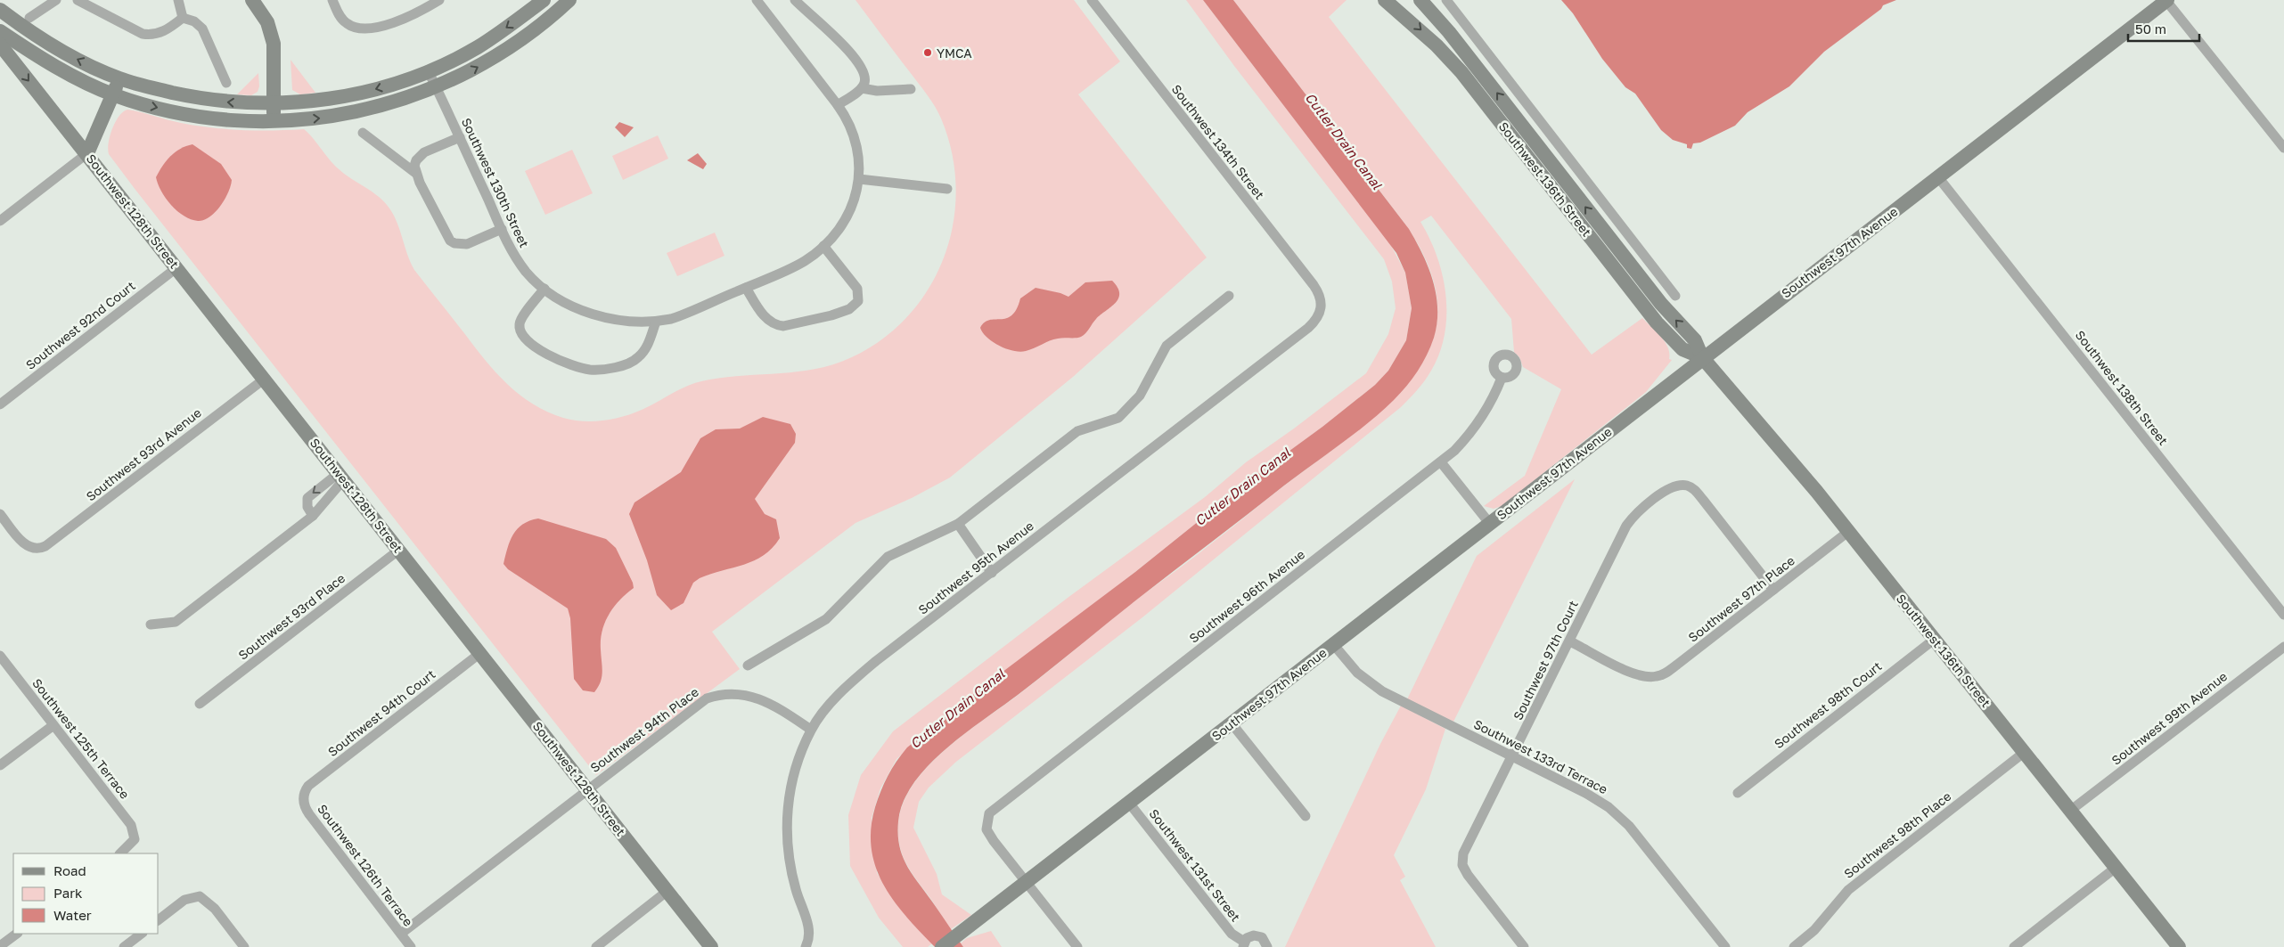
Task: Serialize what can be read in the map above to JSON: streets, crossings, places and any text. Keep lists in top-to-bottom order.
{
  "streets": {
    "street": [
      "Southwest 134th Street",
      "Southwest 136th Street",
      "Southwest 130th Street",
      "Southwest 128th Street",
      "Southwest 97th Avenue",
      "Southwest 92nd Court",
      "Southwest 138th Street",
      "Southwest 93rd Avenue",
      "Southwest 95th Avenue",
      "Southwest 96th Avenue",
      "Southwest 97th Place",
      "Southwest 93rd Place",
      "Southwest 97th Court",
      "Southwest 98th Court",
      "Southwest 94th Court",
      "Southwest 99th Avenue",
      "Southwest 94th Place",
      "Southwest 125th Terrace",
      "Southwest 133rd Terrace",
      "Southwest 98th Place",
      "Southwest 126th Terrace",
      "Southwest 131st Street"
    ]
  },
  "crossings": [
    ["Southwest 134th Street", "Southwest 95th Avenue"],
    ["Southwest 136th Street", "Southwest 97th Avenue"],
    ["Southwest 136th Street", "Southwest 97th Place"],
    ["Southwest 136th Street", "Southwest 98th Court"],
    ["Southwest 136th Street", "Southwest 99th Avenue"],
    ["Southwest 136th Street", "Southwest 98th Place"],
    ["Southwest 128th Street", "Southwest 92nd Court"],
    ["Southwest 128th Street", "Southwest 93rd Avenue"],
    ["Southwest 128th Street", "Southwest 93rd Place"],
    ["Southwest 128th Street", "Southwest 94th Court"],
    ["Southwest 128th Street", "Southwest 94th Place"],
    ["Southwest 97th Avenue", "Southwest 138th Street"],
    ["Southwest 97th Avenue", "Southwest 96th Avenue"],
    ["Southwest 97th Avenue", "Southwest 133rd Terrace"],
    ["Southwest 97th Avenue", "Southwest 131st Street"],
    ["Southwest 95th Avenue", "Southwest 94th Place"],
    ["Southwest 97th Place", "Southwest 97th Court"],
    ["Southwest 97th Court", "Southwest 133rd Terrace"],
    ["Southwest 94th Court", "Southwest 126th Terrace"],
    ["Southwest 94th Place", "Southwest 126th Terrace"]
  ],
  "water": ["Cutler Drain Canal"],
  "places": ["YMCA"],
  "legend": ["Road", "Park", "Water"],
  "scale_bar": "50 m"
}
